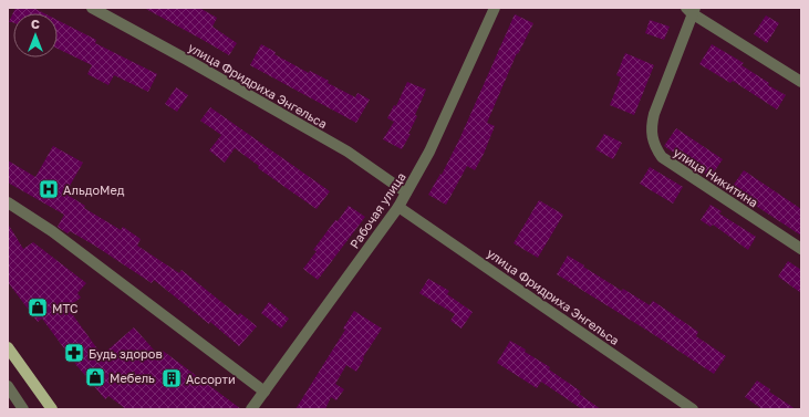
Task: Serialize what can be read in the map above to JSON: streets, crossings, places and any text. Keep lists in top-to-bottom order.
{
  "streets": {
    "street": ["улица Фридриха Энгельса", "улица Никитина", "Рабочая улица"]
  },
  "crossings": [
    ["улица Фридриха Энгельса", "Рабочая улица"]
  ],
  "places": {
    "hospital": ["АльдоМед"],
    "shop": ["МТС", "Мебель"],
    "pharmacy": ["Будь здоров"],
    "building": ["Ассорти"]
  },
  "north": "top"
}
